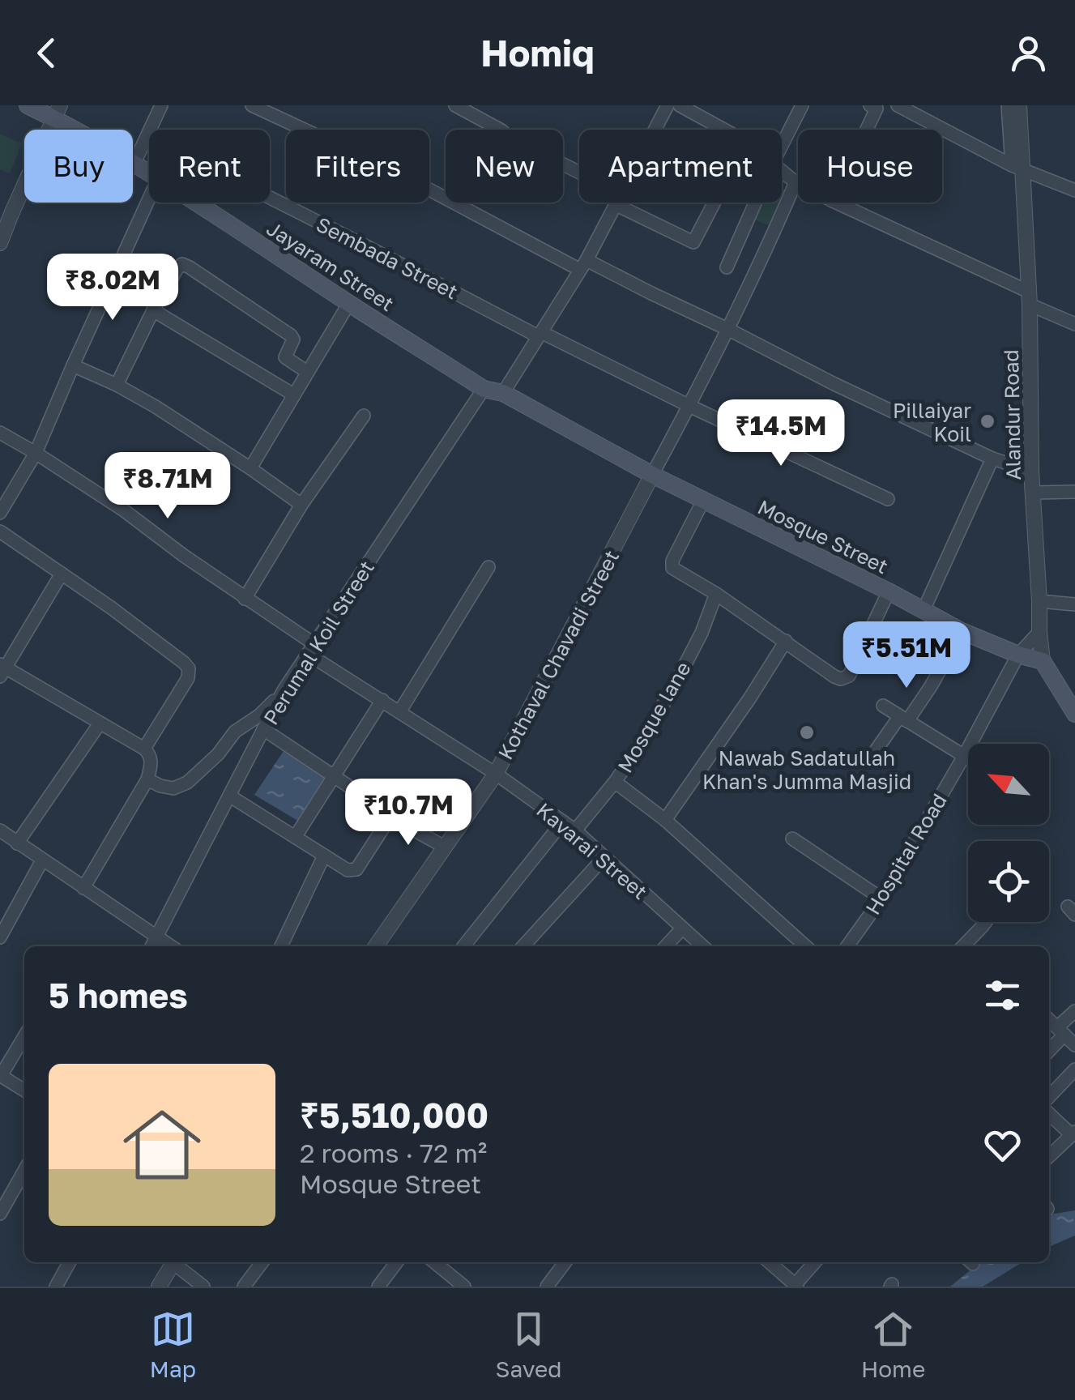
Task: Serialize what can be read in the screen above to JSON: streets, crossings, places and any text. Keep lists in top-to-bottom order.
{
  "streets": {
    "main road": ["Jayaram Street", "Alandur Road", "Mosque Street"],
    "street": [
      "Sembada Street",
      "Perumal Koil Street",
      "Kothaval Chavadi Street",
      "Mosque lane",
      "Kavarai Street",
      "Hospital Road"
    ]
  },
  "crossings": [
    ["Jayaram Street", "Mosque Street"],
    ["Jayaram Street", "Perumal Koil Street"],
    ["Alandur Road", "Mosque Street"],
    ["Alandur Road", "Hospital Road"],
    ["Mosque Street", "Kothaval Chavadi Street"],
    ["Mosque Street", "Hospital Road"],
    ["Perumal Koil Street", "Kavarai Street"],
    ["Kothaval Chavadi Street", "Kavarai Street"],
    ["Mosque lane", "Kavarai Street"]
  ],
  "places": ["Pillaiyar Koil", "Nawab Sadatullah Khan's Jumma Masjid"],
  "north": "top left",
  "page": {
    "header": "Homiq",
    "chip": [
      "Buy",
      "Rent",
      "Filters",
      "New",
      "Apartment",
      "House"
    ],
    "price": [
      "₹8.02M",
      "₹14.5M",
      "₹8.71M",
      "₹5.51M",
      "₹10.7M"
    ],
    "heading": "5 homes",
    "list": [
      {
        "name": "₹5,510,000",
        "note": "2 rooms · 72 m² · Mosque Street"
      }
    ],
    "tabs": ["Map", "Saved", "Home"]
  }
}
